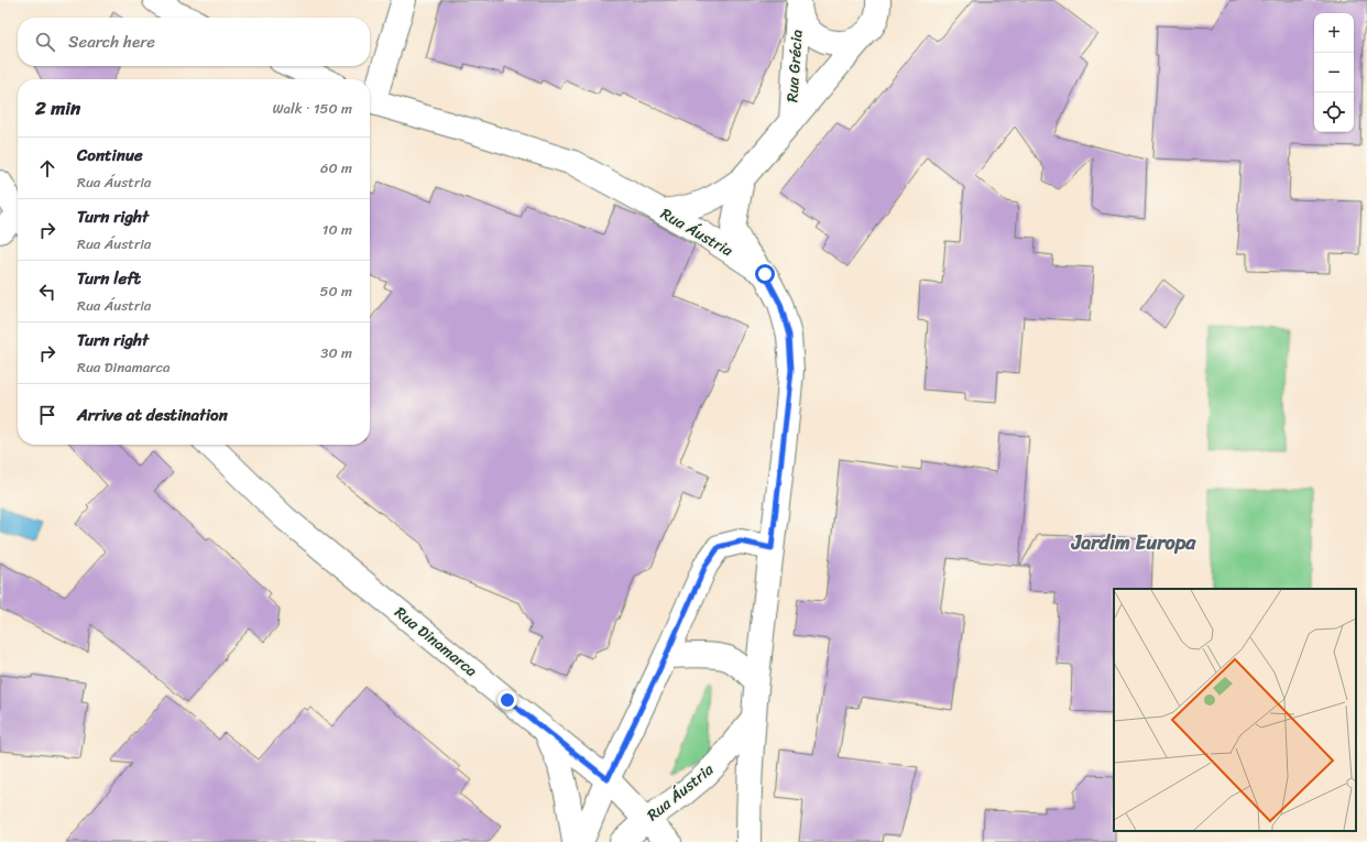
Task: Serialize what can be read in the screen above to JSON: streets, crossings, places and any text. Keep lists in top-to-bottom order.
{
  "streets": {
    "street": ["Rua Grécia", "Rua Áustria", "Rua Dinamarca"]
  },
  "crossings": [
    ["Rua Grécia", "Rua Áustria"],
    ["Rua Áustria", "Rua Dinamarca"]
  ],
  "districts": ["Jardim Europa"],
  "page": {
    "map_buttons": ["+", "−"],
    "search": "Search here",
    "heading": ["2 min", "Walk · 150 m"],
    "list": [
      ["Continue", "Rua Áustria", "60 m"],
      ["Turn right", "Rua Áustria", "10 m"],
      ["Turn left", "Rua Áustria", "50 m"],
      ["Turn right", "Rua Dinamarca", "30 m"],
      "Arrive at destination"
    ]
  }
}
